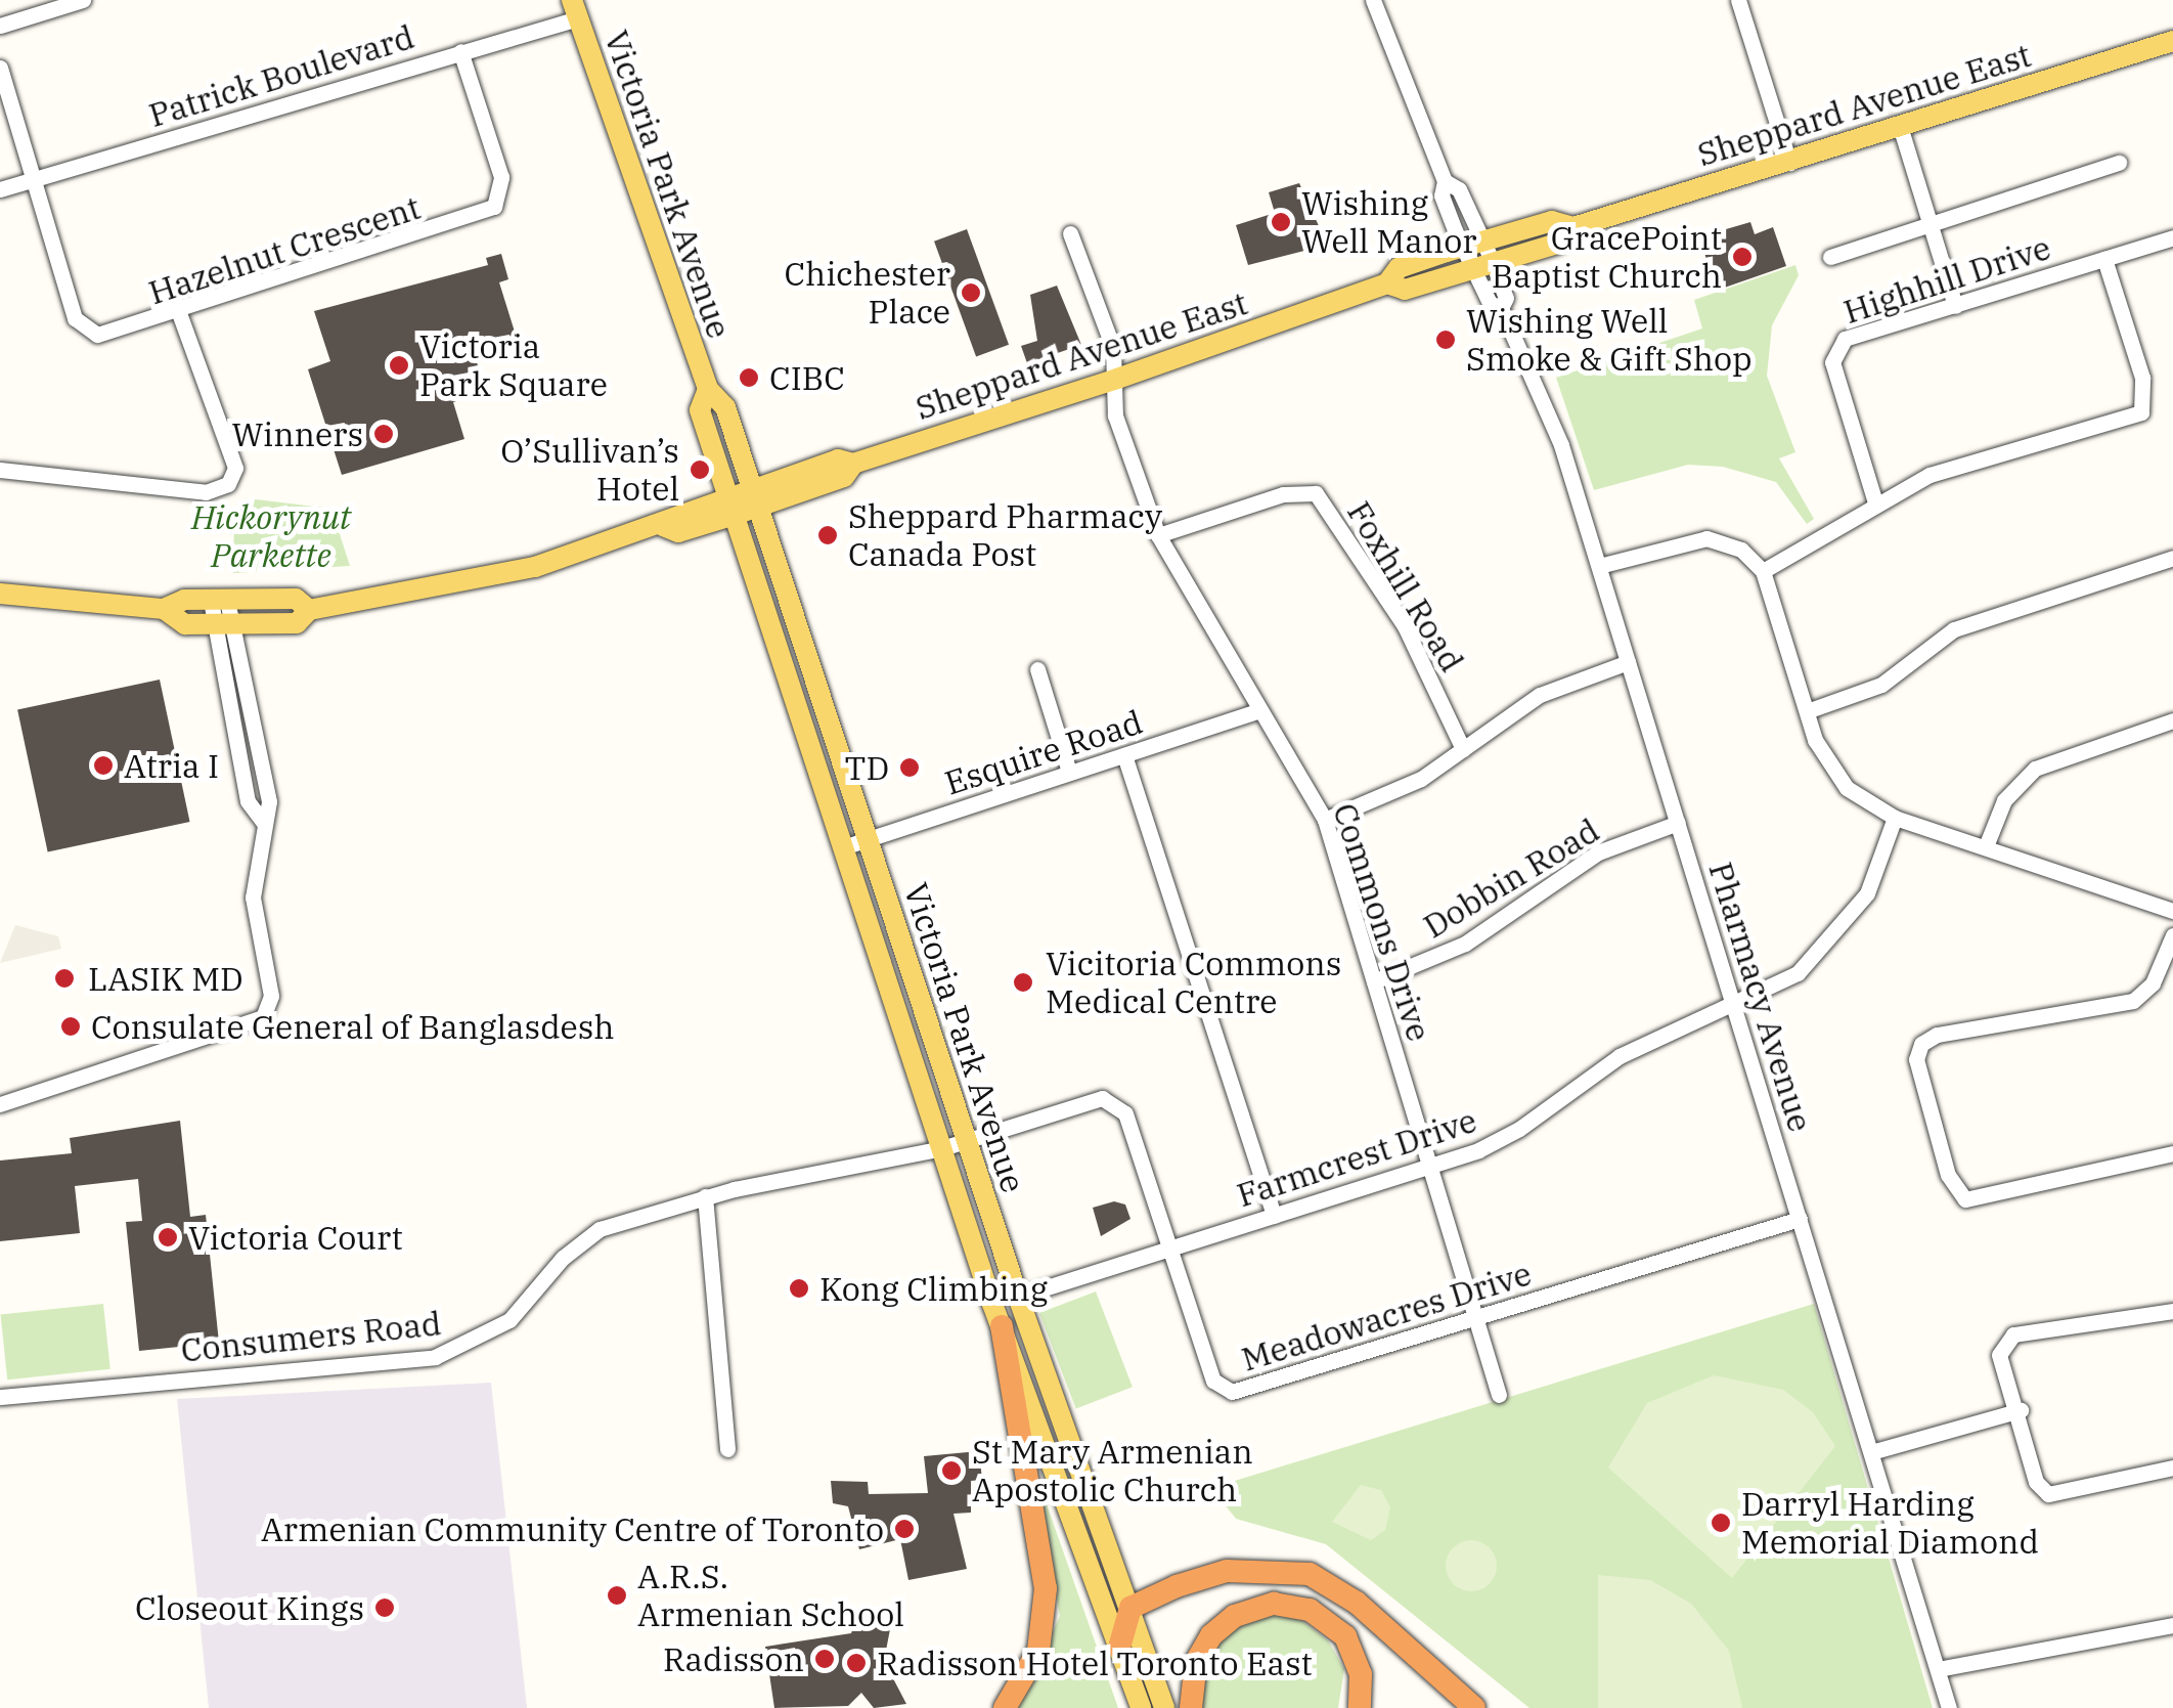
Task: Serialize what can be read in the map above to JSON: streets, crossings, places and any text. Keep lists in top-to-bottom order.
{
  "streets": {
    "main road": ["Sheppard Avenue East", "Victoria Park Avenue"],
    "street": [
      "Patrick Boulevard",
      "Hazelnut Crescent",
      "Highhill Drive",
      "Foxhill Road",
      "Esquire Road",
      "Dobbin Road",
      "Commons Drive",
      "Pharmacy Avenue",
      "Farmcrest Drive",
      "Meadowacres Drive",
      "Consumers Road"
    ]
  },
  "crossings": [
    ["Patrick Boulevard", "Victoria Park Avenue"],
    ["Patrick Boulevard", "Hazelnut Crescent"],
    ["Sheppard Avenue East", "Victoria Park Avenue"],
    ["Sheppard Avenue East", "Commons Drive"],
    ["Sheppard Avenue East", "Pharmacy Avenue"],
    ["Victoria Park Avenue", "Esquire Road"],
    ["Victoria Park Avenue", "Farmcrest Drive"],
    ["Victoria Park Avenue", "Meadowacres Drive"],
    ["Victoria Park Avenue", "Consumers Road"],
    ["Foxhill Road", "Commons Drive"],
    ["Esquire Road", "Commons Drive"],
    ["Dobbin Road", "Commons Drive"],
    ["Dobbin Road", "Pharmacy Avenue"],
    ["Commons Drive", "Farmcrest Drive"],
    ["Commons Drive", "Meadowacres Drive"],
    ["Pharmacy Avenue", "Farmcrest Drive"],
    ["Pharmacy Avenue", "Meadowacres Drive"],
    ["Farmcrest Drive", "Meadowacres Drive"],
    ["Meadowacres Drive", "Consumers Road"]
  ],
  "parks": ["Hickorynut Parkette"],
  "places": [
    "Wishing Well Manor",
    "GracePoint Baptist Church",
    "Chichester Place",
    "Wishing Well Smoke & Gift Shop",
    "Victoria Park Square",
    "CIBC",
    "Winners",
    "O’Sullivan’s Hotel",
    "Sheppard Pharmacy Canada Post",
    "Atria I",
    "TD",
    "LASIK MD",
    "Vicitoria Commons Medical Centre",
    "Consulate General of Banglasdesh",
    "Victoria Court",
    "Kong Climbing",
    "St Mary Armenian Apostolic Church",
    "Darryl Harding Memorial Diamond",
    "Armenian Community Centre of Toronto",
    "A.R.S. Armenian School",
    "Closeout Kings",
    "Radisson",
    "Radisson Hotel Toronto East"
  ]
}
